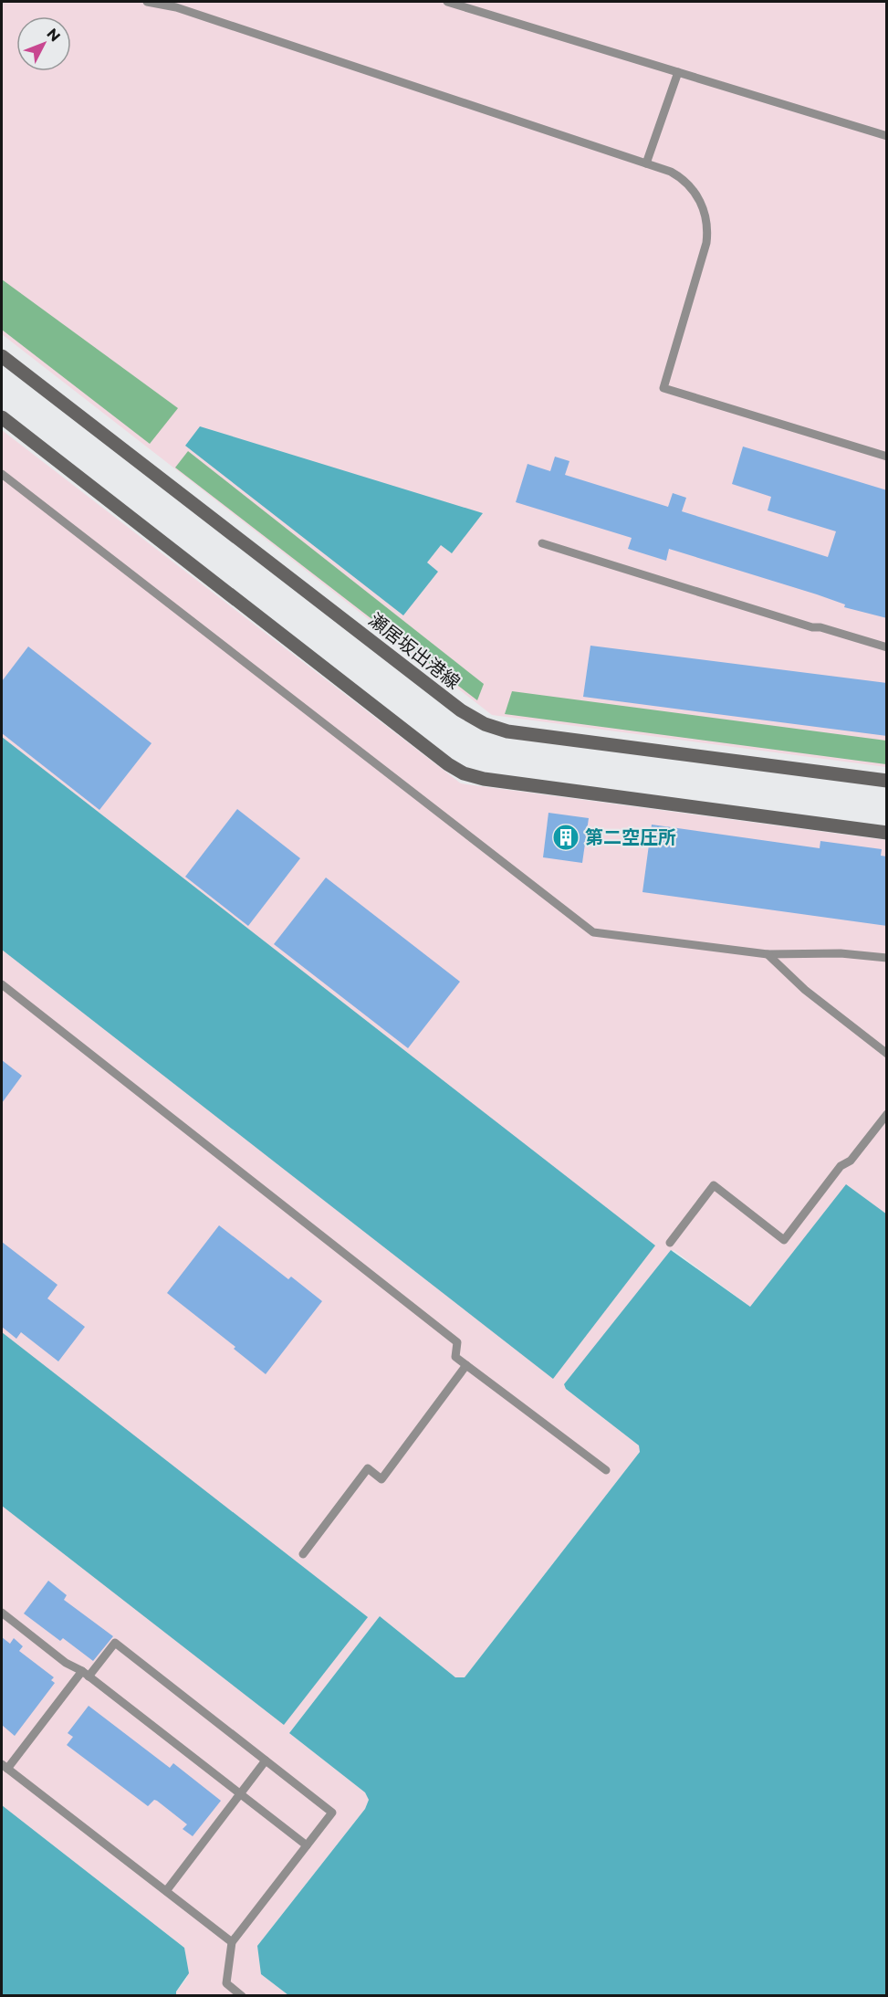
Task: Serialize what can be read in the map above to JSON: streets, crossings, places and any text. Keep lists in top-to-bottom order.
{
  "streets": {
    "main road": ["瀬居坂出港線"]
  },
  "places": {
    "building": ["第二空圧所"]
  },
  "north": "top right"
}
